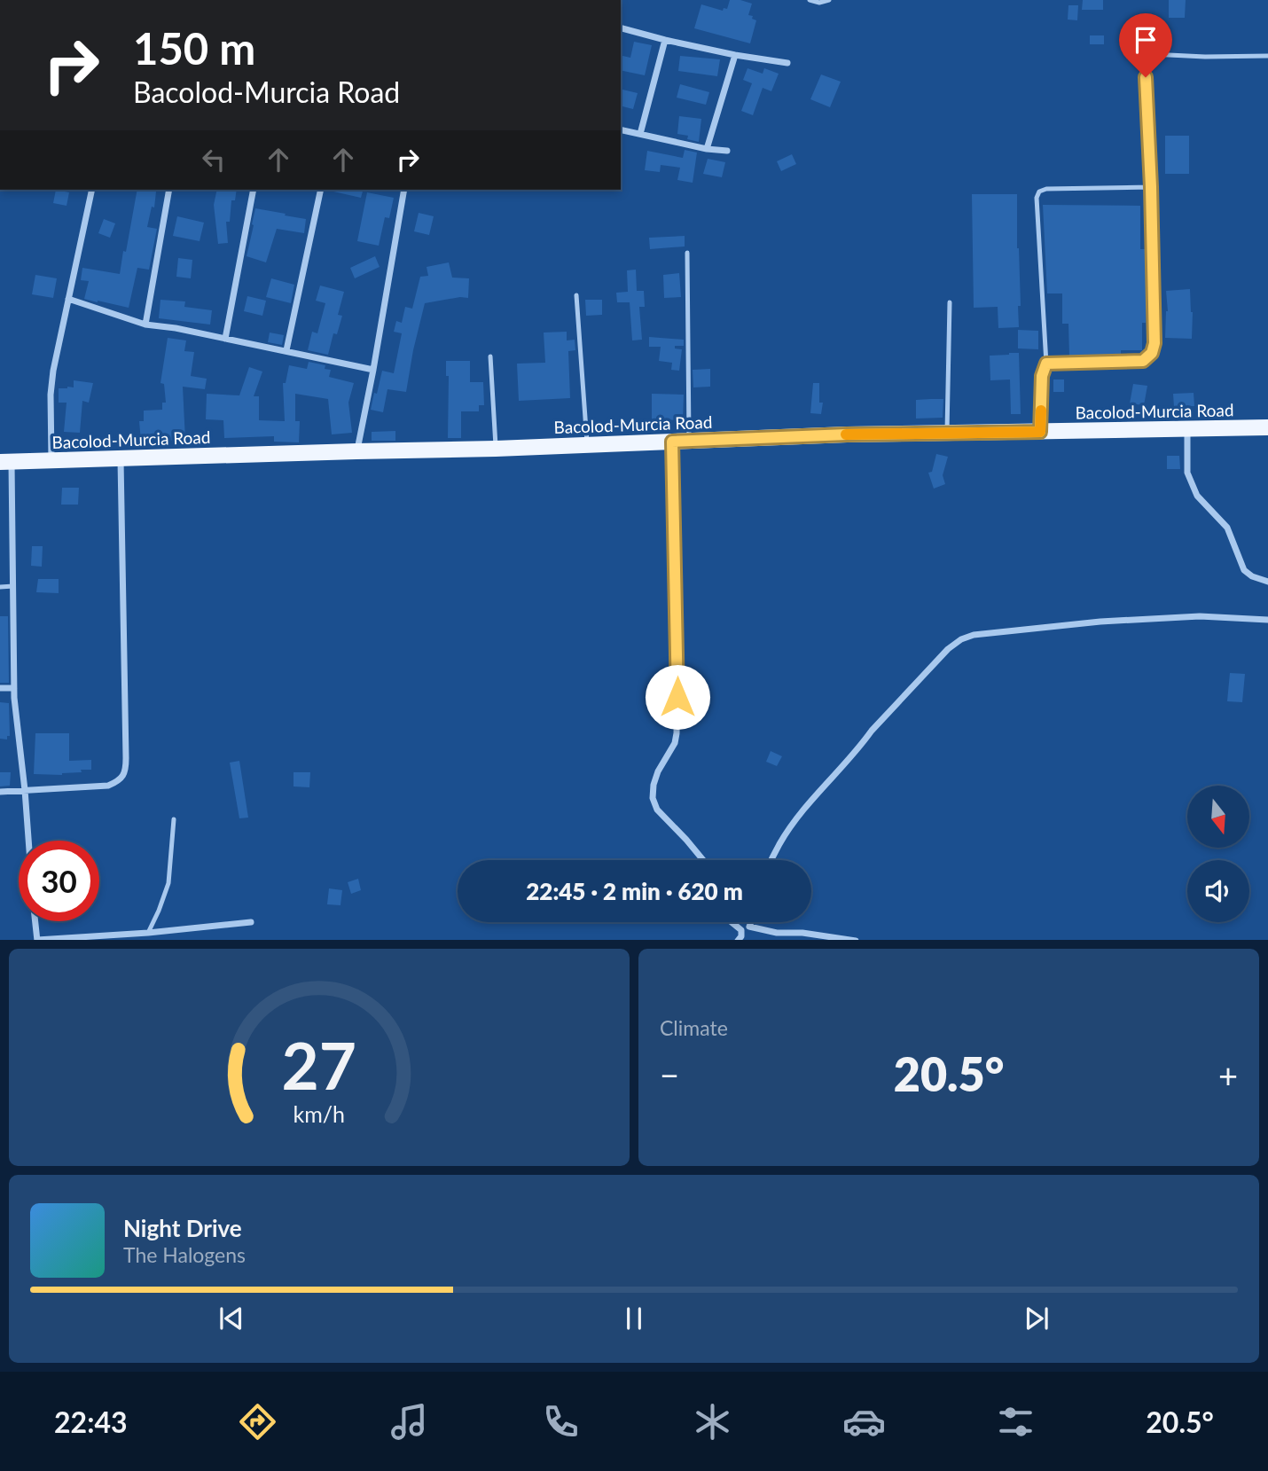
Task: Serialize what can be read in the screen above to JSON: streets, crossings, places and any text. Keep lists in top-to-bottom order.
{
  "streets": {
    "main road": ["Bacolod-Murcia Road"]
  },
  "north": "bottom",
  "page": {
    "turn": ["150 m", "Bacolod-Murcia Road"],
    "limit": "30",
    "trip": "22:45 · 2 min · 620 m",
    "tile": "Climate",
    "heat": ["−", "20.5°", "+"],
    "song": ["Night Drive", "The Halogens"],
    "tabs": ["22:43", "20.5°"],
    "gauge": ["27", "km/h"]
  }
}
